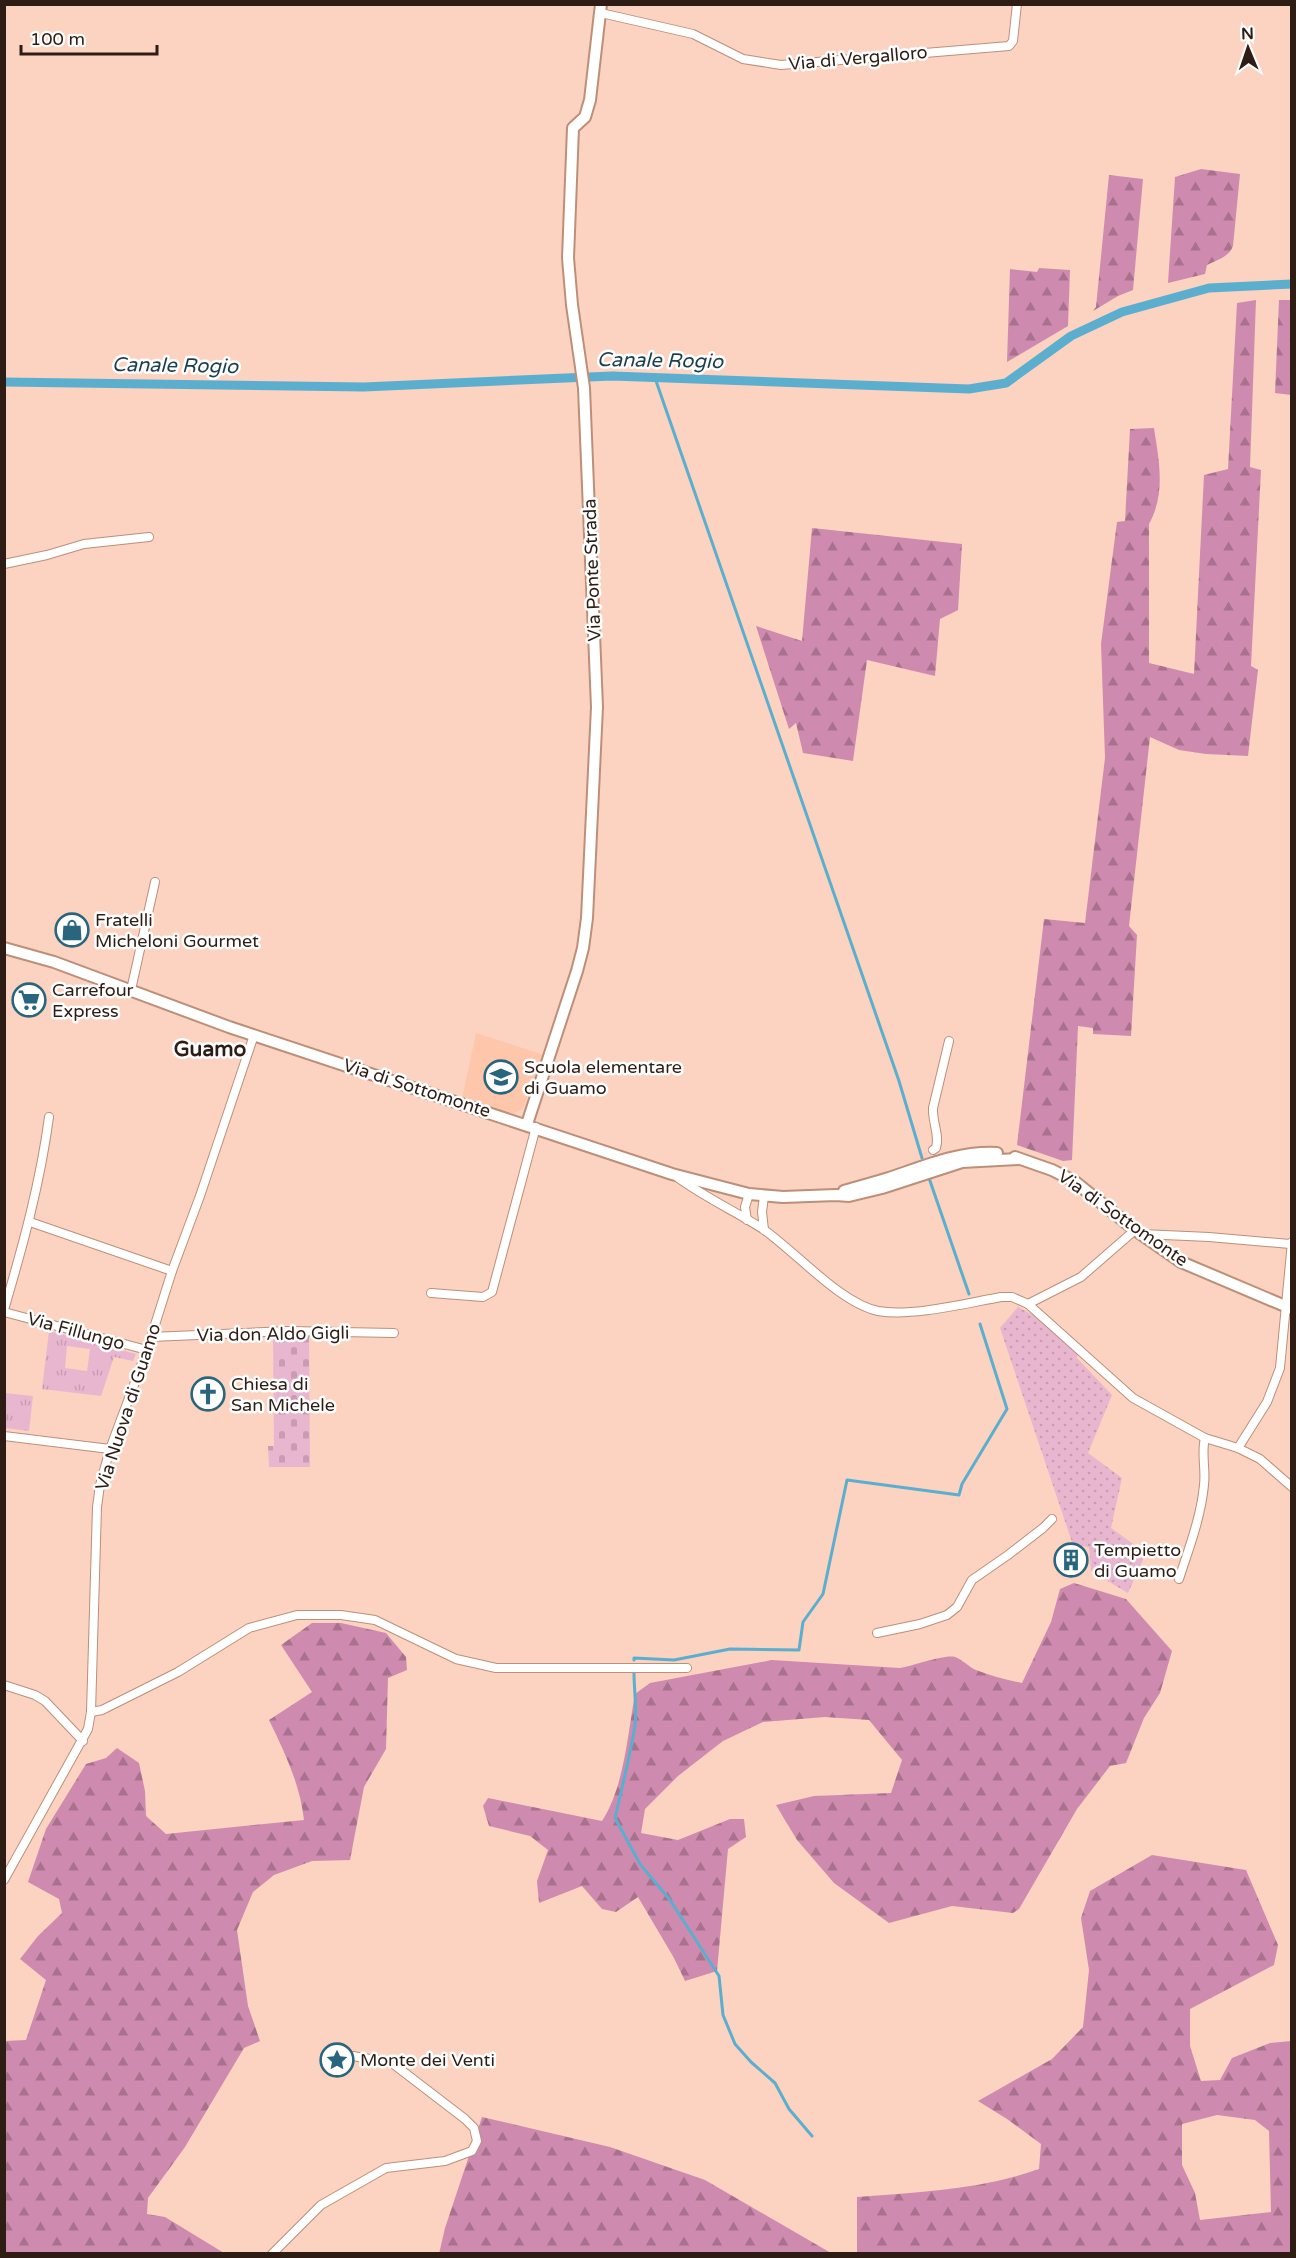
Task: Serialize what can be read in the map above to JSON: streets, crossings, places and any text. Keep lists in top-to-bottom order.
{
  "streets": {
    "main road": ["Via Ponte Strada", "Via di Sottomonte"],
    "street": [
      "Via di Vergalloro",
      "Via Fillungo",
      "Via don Aldo Gigli",
      "Via Nuova di Guamo"
    ]
  },
  "crossings": [
    ["Via di Vergalloro", "Via Ponte Strada"],
    ["Via Ponte Strada", "Via di Sottomonte"],
    ["Via di Sottomonte", "Via Nuova di Guamo"],
    ["Via Fillungo", "Via Nuova di Guamo"],
    ["Via don Aldo Gigli", "Via Nuova di Guamo"]
  ],
  "districts": ["Guamo"],
  "water": ["Canale Rogio"],
  "places": {
    "shop": ["Fratelli Micheloni Gourmet"],
    "supermarket": ["Carrefour Express"],
    "school or university": ["Scuola elementare di Guamo"],
    "church": ["Chiesa di San Michele"],
    "building": ["Tempietto di Guamo"],
    "place": ["Monte dei Venti"]
  },
  "scale_bar": "100 m",
  "north": "top"
}
